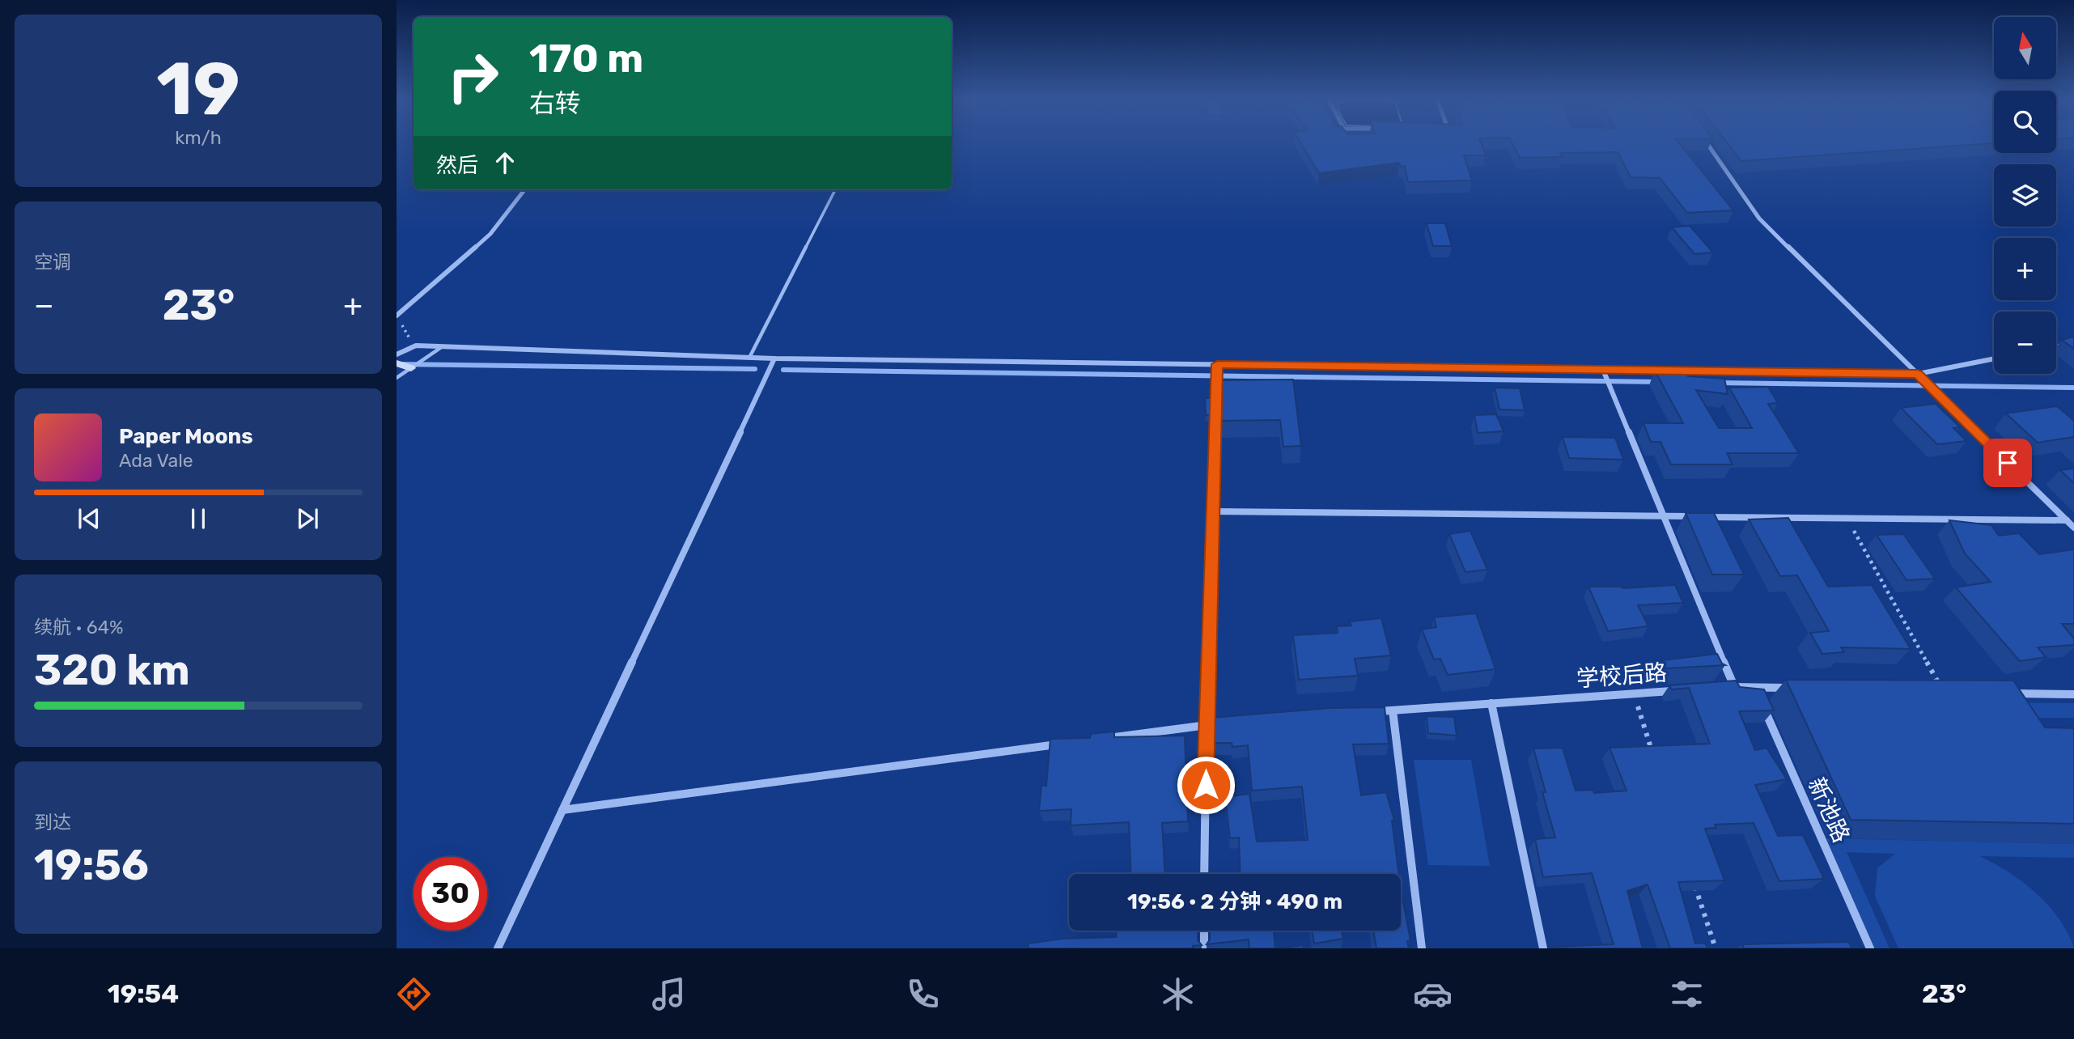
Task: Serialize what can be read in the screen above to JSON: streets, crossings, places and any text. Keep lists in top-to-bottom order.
{
  "streets": {
    "street": ["学校后路", "新池路"]
  },
  "north": "top",
  "page": {
    "tile": [
      ["19", "km/h"],
      "空调",
      ["续航 · 64%", "320 km"],
      ["到达", "19:56"]
    ],
    "map_buttons": ["+", "−"],
    "turn": ["170 m", "右转"],
    "then": "然后",
    "heat": ["−", "23°", "+"],
    "song": ["Paper Moons", "Ada Vale"],
    "limit": "30",
    "trip": "19:56 · 2 分钟 · 490 m",
    "tabs": ["19:54", "23°"]
  }
}
